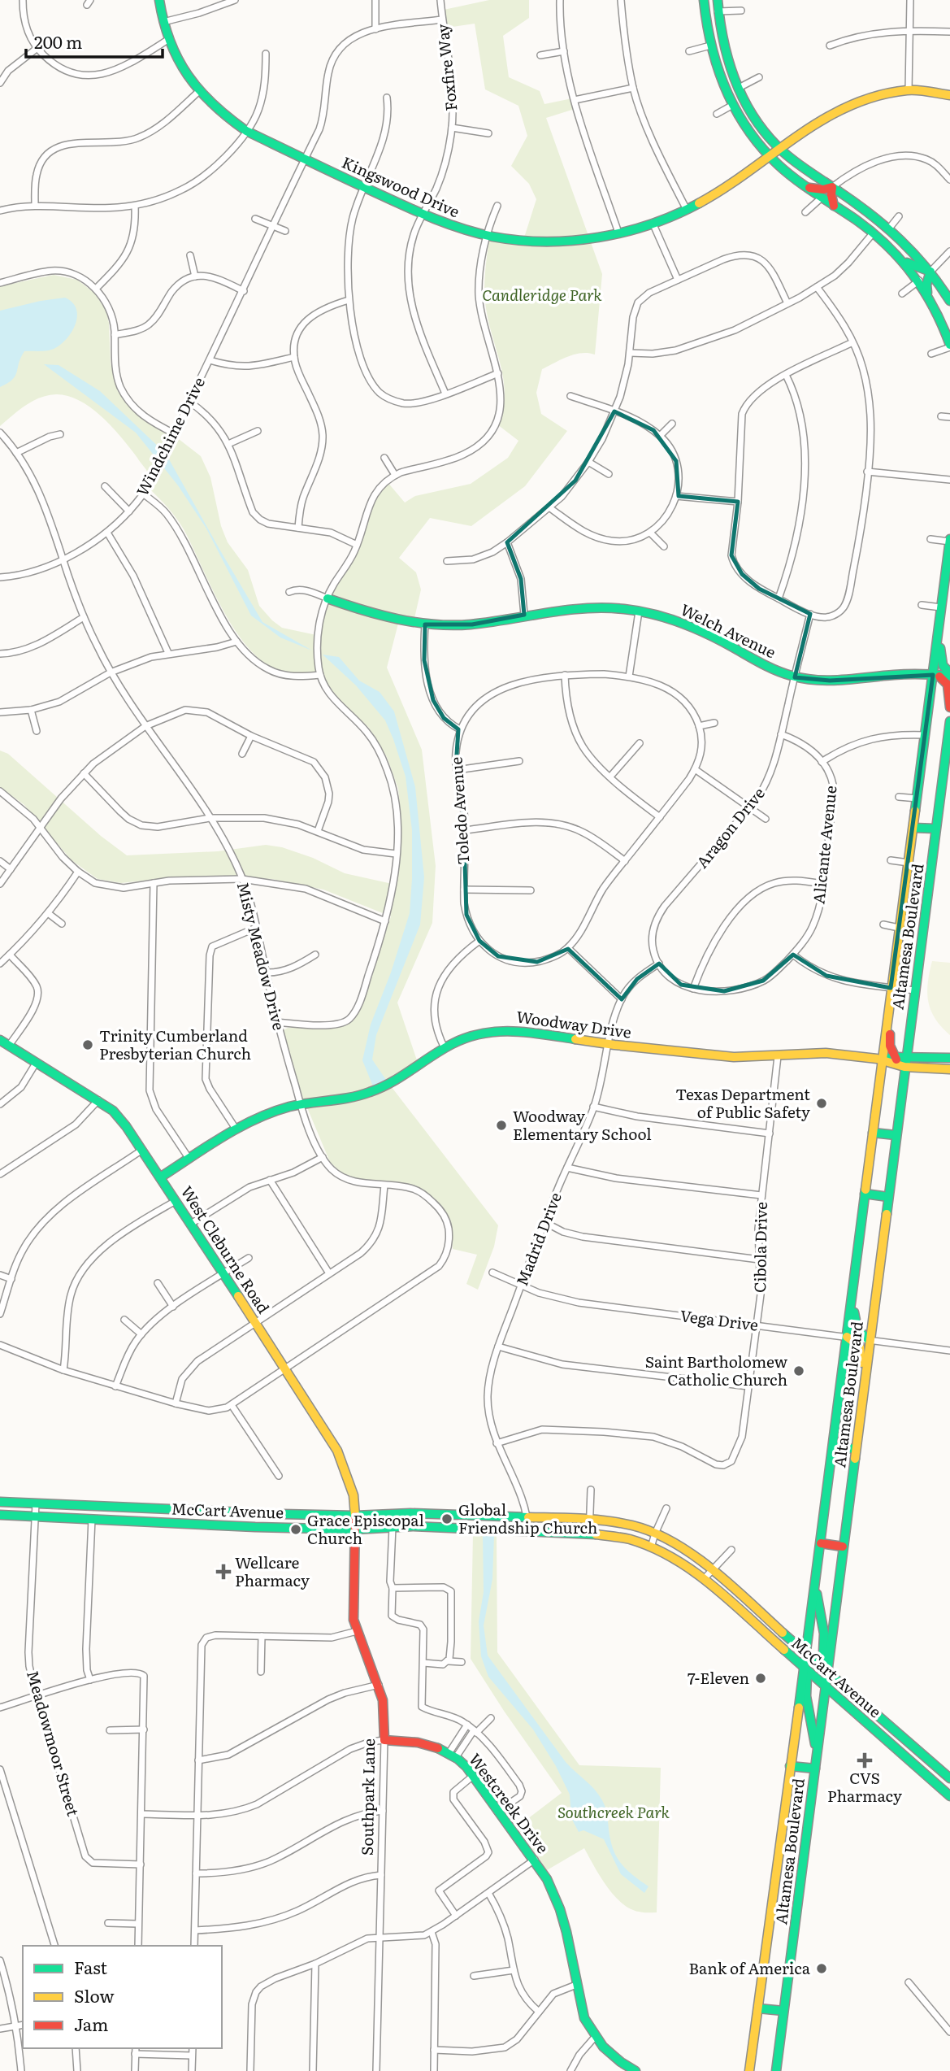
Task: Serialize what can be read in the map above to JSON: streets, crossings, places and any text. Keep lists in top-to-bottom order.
{
  "streets": {
    "main road": [
      "Kingswood Drive",
      "Welch Avenue",
      "Altamesa Boulevard",
      "Woodway Drive",
      "West Cleburne Road",
      "McCart Avenue",
      "Southpark Lane",
      "Westcreek Drive"
    ],
    "street": [
      "Foxfire Way",
      "Windchime Drive",
      "Toledo Avenue",
      "Aragon Drive",
      "Alicante Avenue",
      "Misty Meadow Drive",
      "Madrid Drive",
      "Cibola Drive",
      "Vega Drive",
      "Meadowmoor Street"
    ]
  },
  "crossings": [
    ["Foxfire Way", "Kingswood Drive"],
    ["Foxfire Way", "Windchime Drive"],
    ["Kingswood Drive", "Windchime Drive"],
    ["Windchime Drive", "Misty Meadow Drive"],
    ["Welch Avenue", "Aragon Drive"],
    ["Welch Avenue", "Altamesa Boulevard"],
    ["Aragon Drive", "Alicante Avenue"],
    ["Aragon Drive", "Madrid Drive"],
    ["Alicante Avenue", "Madrid Drive"],
    ["Altamesa Boulevard", "Woodway Drive"],
    ["Altamesa Boulevard", "Vega Drive"],
    ["Altamesa Boulevard", "McCart Avenue"],
    ["Misty Meadow Drive", "Woodway Drive"],
    ["Misty Meadow Drive", "West Cleburne Road"],
    ["Woodway Drive", "Madrid Drive"],
    ["Woodway Drive", "Cibola Drive"],
    ["Woodway Drive", "West Cleburne Road"],
    ["Madrid Drive", "Cibola Drive"],
    ["Madrid Drive", "Vega Drive"],
    ["Madrid Drive", "McCart Avenue"],
    ["Cibola Drive", "Vega Drive"],
    ["West Cleburne Road", "McCart Avenue"],
    ["West Cleburne Road", "Southpark Lane"],
    ["McCart Avenue", "Meadowmoor Street"],
    ["McCart Avenue", "Southpark Lane"],
    ["Southpark Lane", "Westcreek Drive"]
  ],
  "parks": ["Candleridge Park", "Southcreek Park"],
  "places": {
    "other": [
      "Trinity Cumberland Presbyterian Church",
      "Texas Department of Public Safety",
      "Woodway Elementary School",
      "Saint Bartholomew Catholic Church",
      "Global Friendship Church",
      "Grace Episcopal Church",
      "7-Eleven",
      "Bank of America"
    ],
    "health": ["Wellcare Pharmacy", "CVS Pharmacy"]
  },
  "legend": ["Fast", "Slow", "Jam"],
  "scale_bar": "200 m"
}
